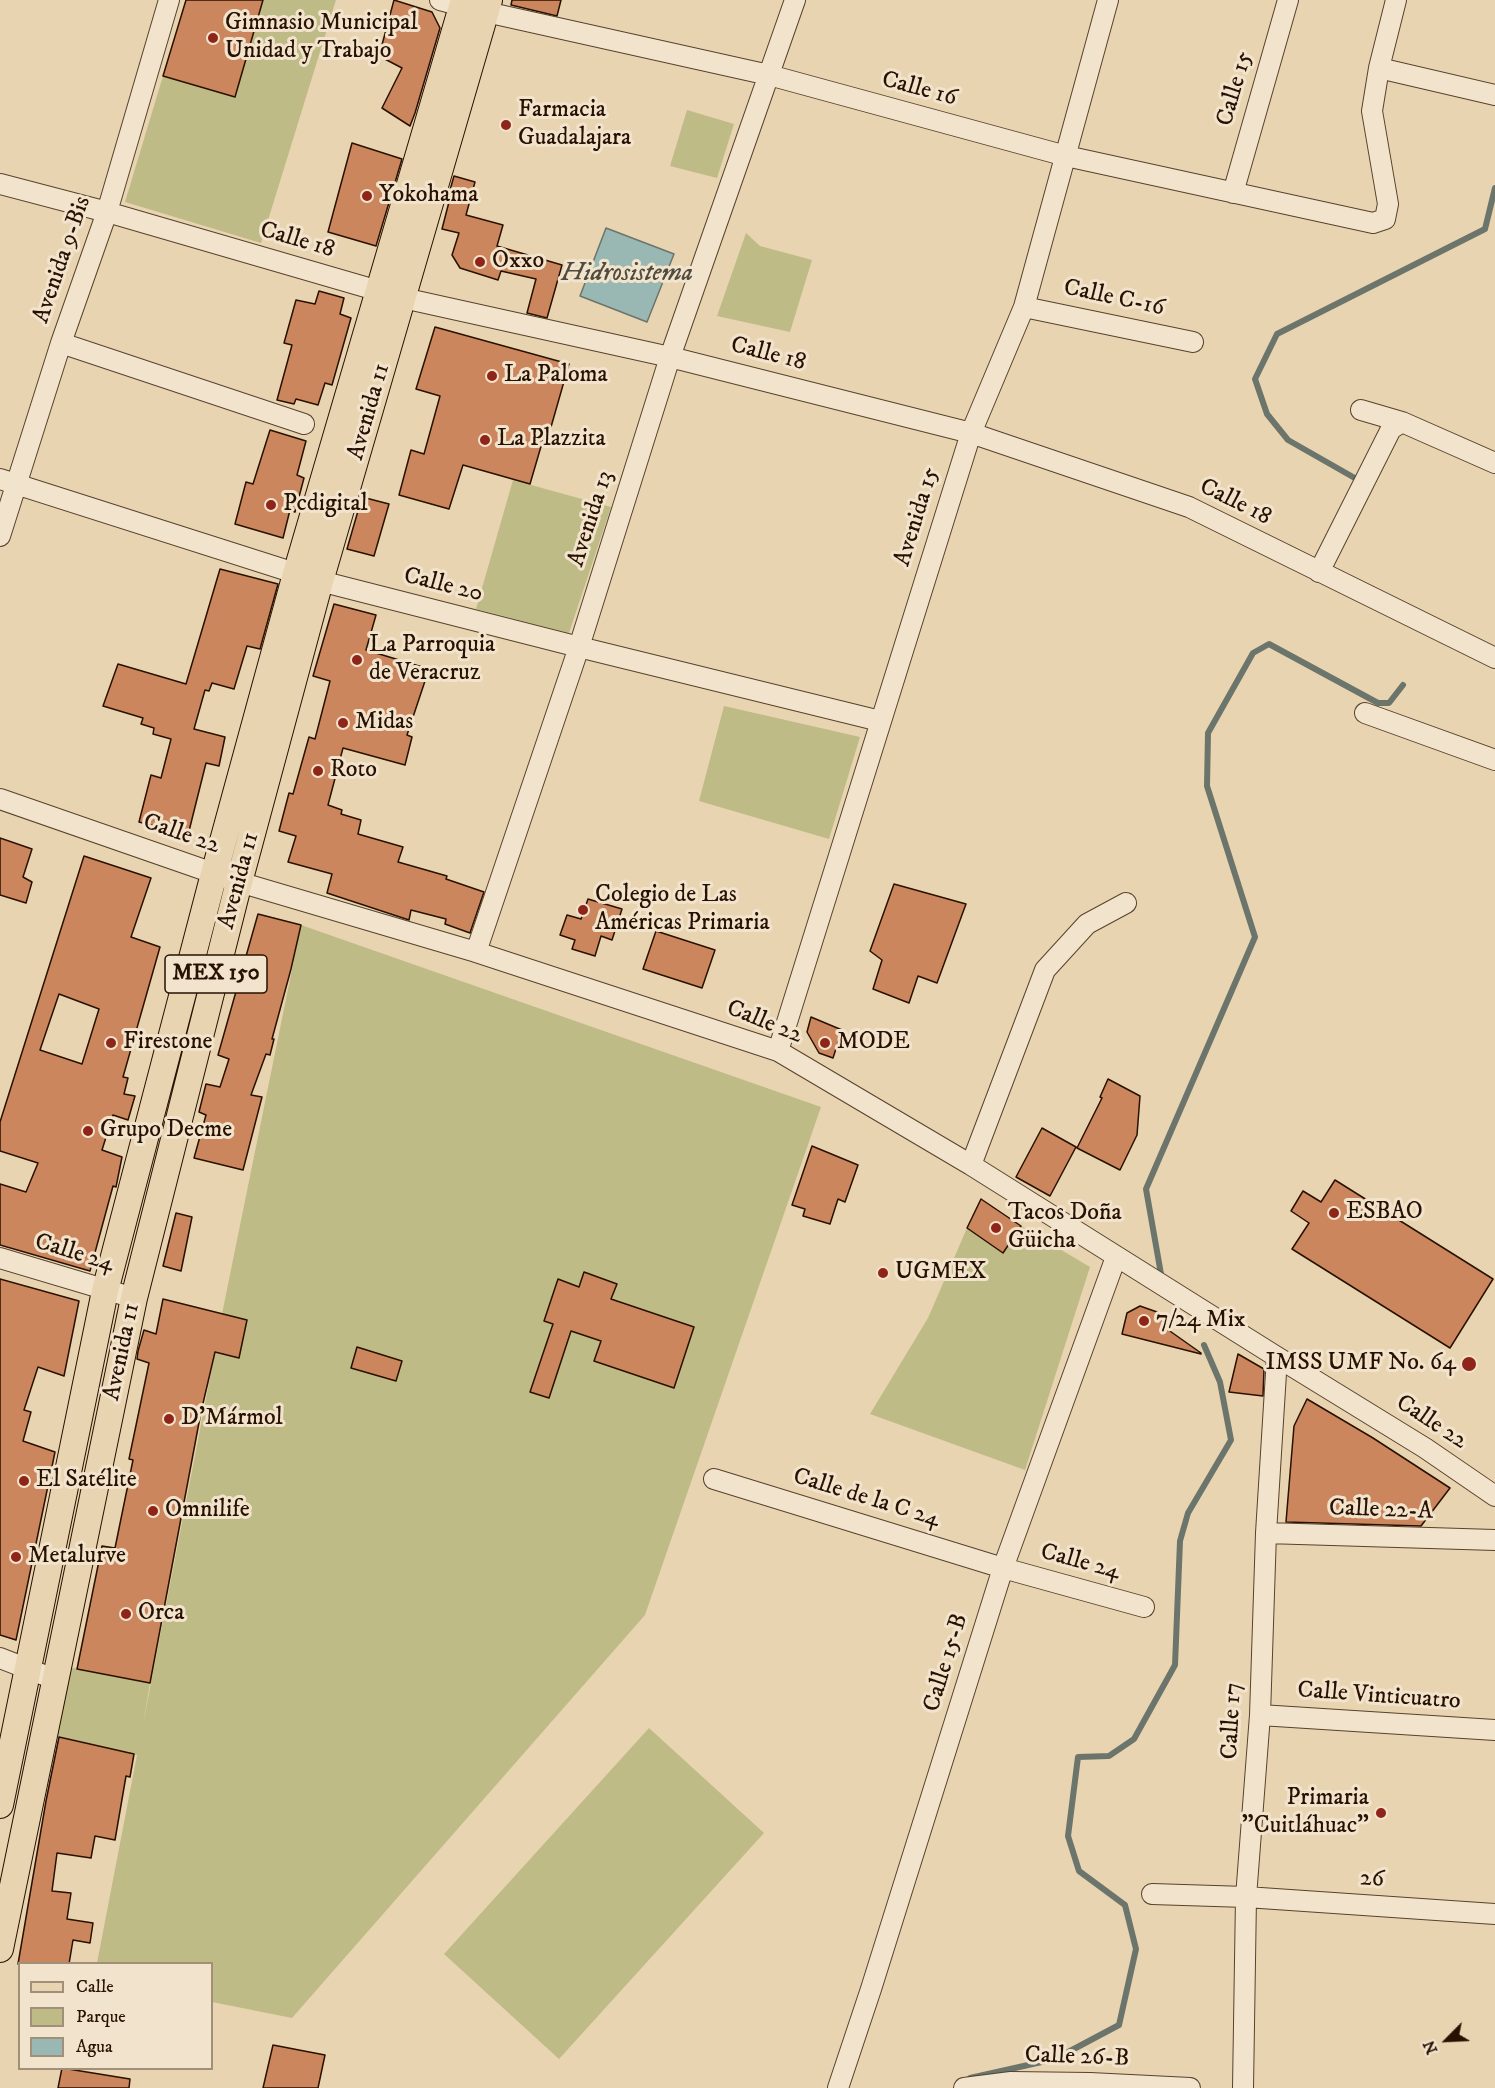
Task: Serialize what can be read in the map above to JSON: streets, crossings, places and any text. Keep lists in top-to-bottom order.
{
  "streets": {
    "main road": ["Avenida 11", "MEX 150"],
    "street": [
      "Calle 15",
      "Calle 16",
      "Calle 18",
      "Avenida 9-Bis",
      "Calle C-16",
      "Avenida 15",
      "Avenida 13",
      "Calle 20",
      "Calle 22",
      "Calle 24",
      "Calle de la C 24",
      "Calle 22-A",
      "Calle 15-B",
      "Calle Vinticuatro",
      "Calle 17",
      "26",
      "Calle 26-B"
    ]
  },
  "crossings": [
    ["Calle 15", "Calle 16"],
    ["Calle 16", "Avenida 11"],
    ["Calle 16", "Avenida 15"],
    ["Calle 16", "Avenida 13"],
    ["Calle 18", "Avenida 9-Bis"],
    ["Calle 18", "Avenida 11"],
    ["Calle 18", "Avenida 15"],
    ["Calle 18", "Avenida 13"],
    ["Avenida 9-Bis", "Calle 20"],
    ["Calle C-16", "Avenida 15"],
    ["Avenida 11", "Calle 20"],
    ["Avenida 11", "Calle 22"],
    ["Avenida 11", "Calle 24"],
    ["Avenida 15", "Calle 20"],
    ["Avenida 15", "Calle 22"],
    ["Avenida 13", "Calle 20"],
    ["Avenida 13", "Calle 22"],
    ["Calle 22", "Calle 15-B"],
    ["Calle 22", "Calle 17"],
    ["Calle 24", "Calle de la C 24"],
    ["Calle 24", "Calle 15-B"],
    ["Calle de la C 24", "Calle 15-B"],
    ["Calle 22-A", "Calle 17"],
    ["Calle Vinticuatro", "Calle 17"],
    ["Calle 17", "26"]
  ],
  "water": ["Hidrosistema"],
  "places": [
    "Gimnasio Municipal Unidad y Trabajo",
    "Farmacia Guadalajara",
    "Yokohama",
    "Oxxo",
    "La Paloma",
    "La Plazzita",
    "Pcdigital",
    "La Parroquia de Veracruz",
    "Midas",
    "Roto",
    "Colegio de Las Américas Primaria",
    "Firestone",
    "MODE",
    "Grupo Decme",
    "ESBAO",
    "Tacos Doña Güicha",
    "UGMEX",
    "7/24 Mix",
    "IMSS UMF No. 64",
    "D'Mármol",
    "El Satélite",
    "Omnilife",
    "Metalurve",
    "Orca",
    "Primaria \"Cuitláhuac\""
  ],
  "legend": ["Calle", "Parque", "Agua"],
  "north": "bottom left"
}
